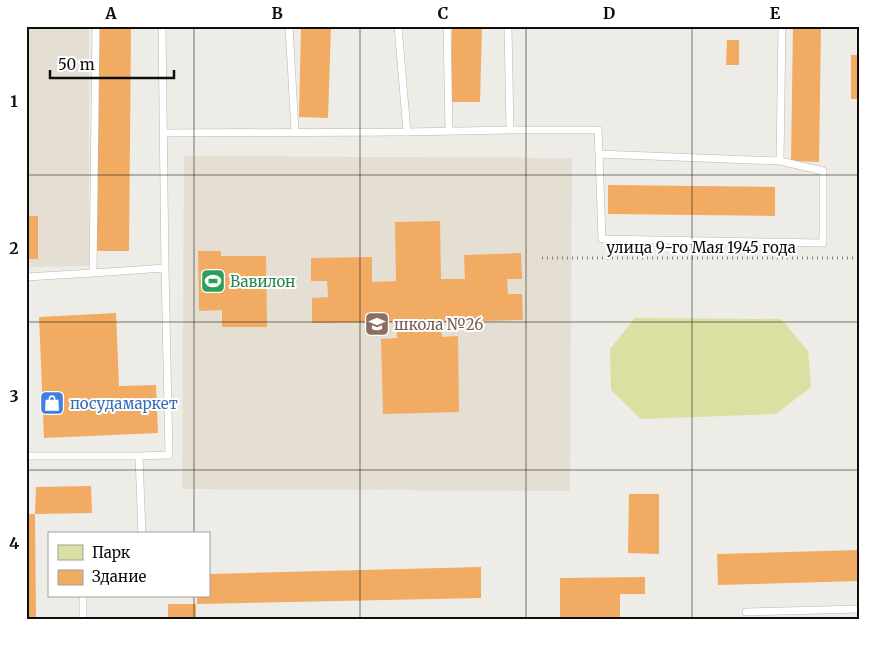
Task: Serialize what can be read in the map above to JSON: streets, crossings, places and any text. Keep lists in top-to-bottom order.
{
  "streets": {
    "path": ["улица 9-го Мая 1945 года"]
  },
  "places": {
    "sports": ["Вавилон"],
    "school or university": ["школа №26"],
    "shop": ["посудамаркет"]
  },
  "legend": ["Парк", "Здание"],
  "scale_bar": "50 m",
  "grid": {
    "columns": [
      "A",
      "B",
      "C",
      "D",
      "E"
    ],
    "rows": [
      "1",
      "2",
      "3",
      "4"
    ]
  }
}
